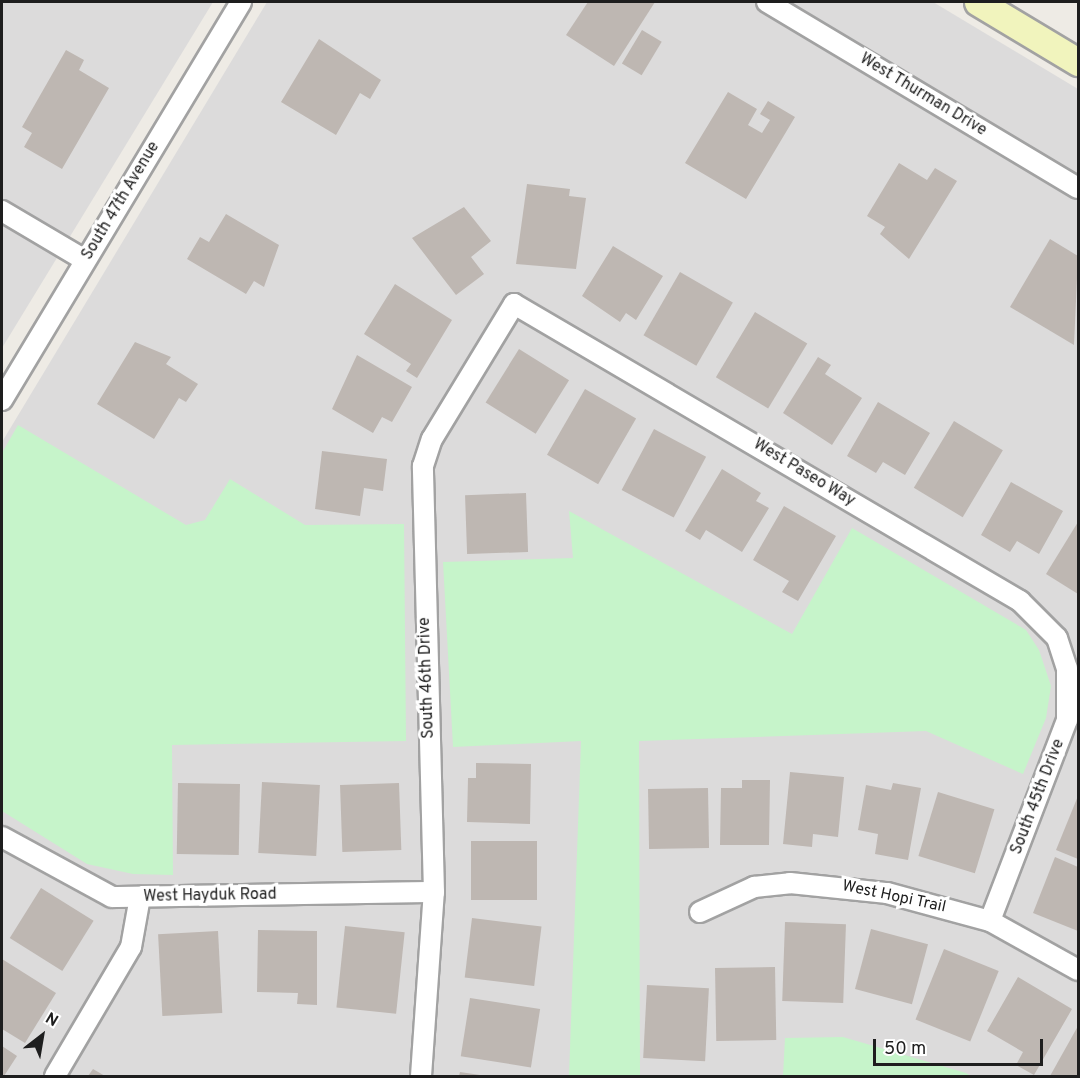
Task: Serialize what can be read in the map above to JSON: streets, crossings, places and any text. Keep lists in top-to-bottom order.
{
  "streets": {
    "street": [
      "West Thurman Drive",
      "South 47th Avenue",
      "West Paseo Way",
      "South 46th Drive",
      "South 45th Drive",
      "West Hayduk Road",
      "West Hopi Trail"
    ]
  },
  "crossings": [
    ["West Paseo Way", "South 46th Drive"],
    ["West Paseo Way", "South 45th Drive"],
    ["South 46th Drive", "West Hayduk Road"],
    ["South 45th Drive", "West Hopi Trail"]
  ],
  "scale_bar": "50 m",
  "north": "top right"
}
